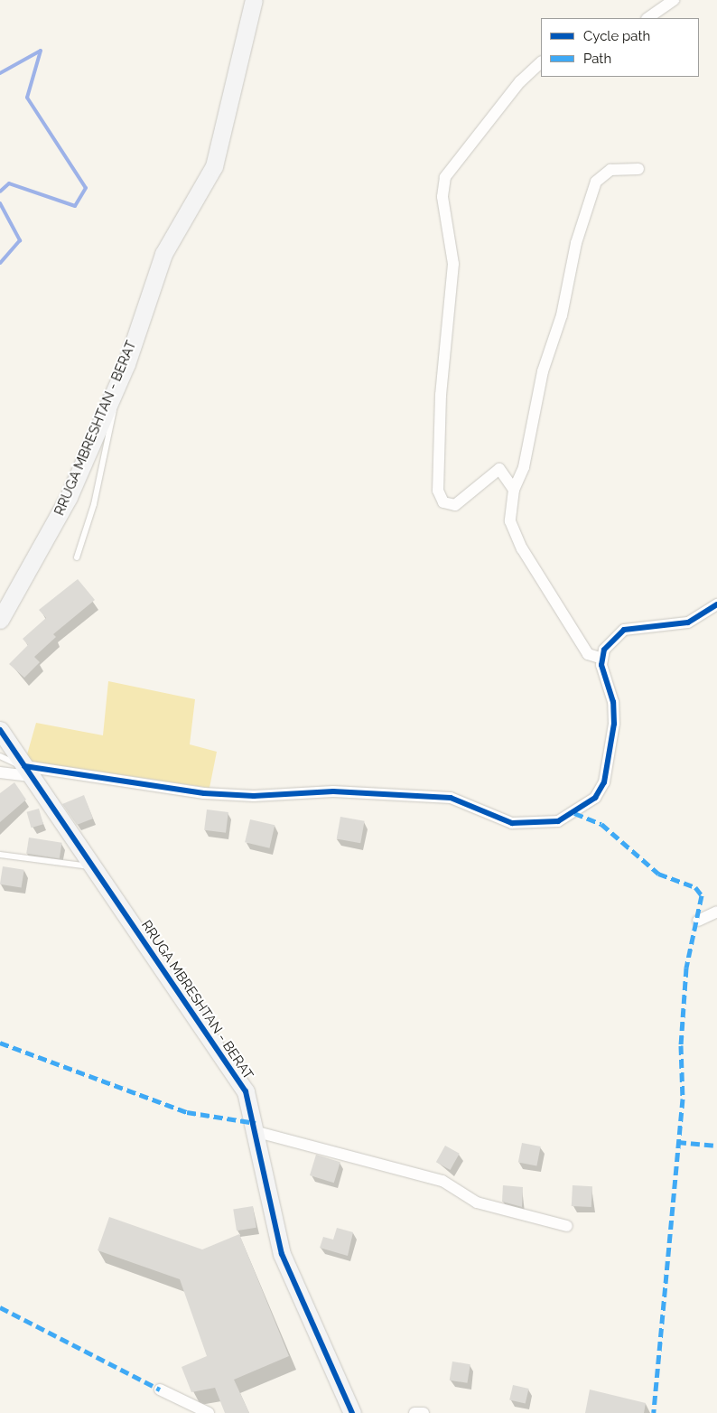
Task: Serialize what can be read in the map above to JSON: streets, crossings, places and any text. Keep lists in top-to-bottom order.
{
  "streets": {
    "street": ["RRUGA MBRESHTAN - BERAT"]
  },
  "legend": ["Cycle path", "Path"]
}
